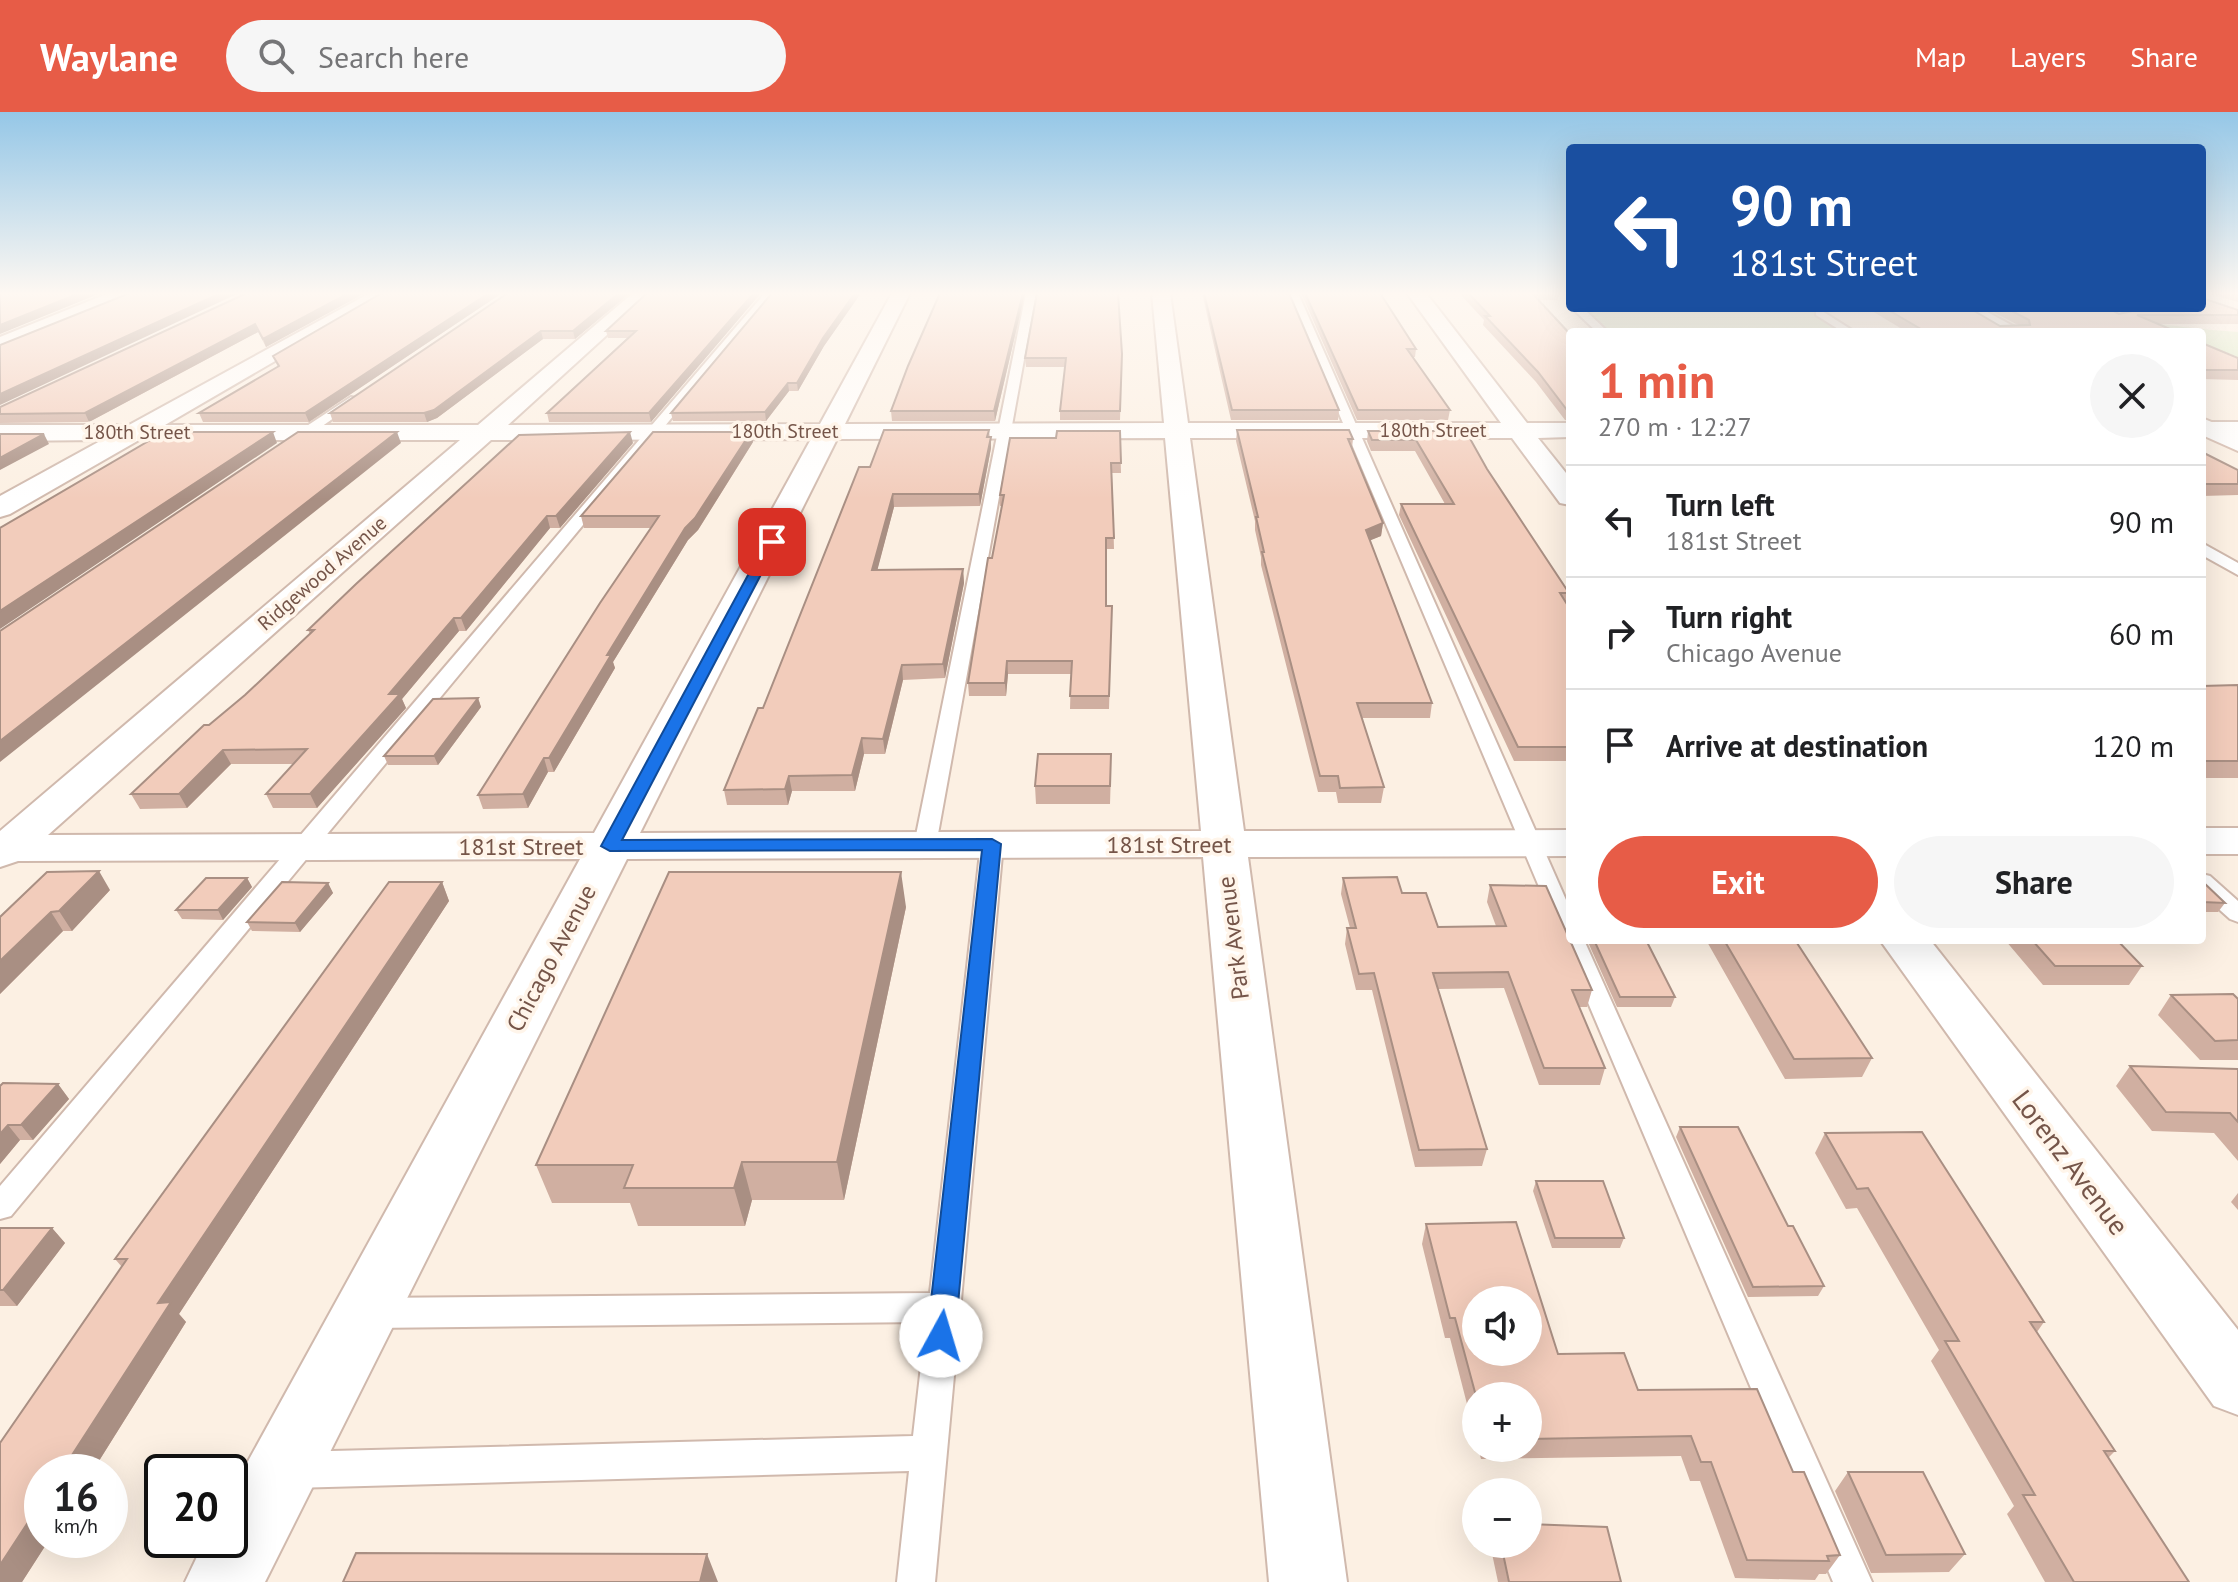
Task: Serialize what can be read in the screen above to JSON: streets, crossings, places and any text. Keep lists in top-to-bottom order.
{
  "streets": {
    "street": [
      "180th Street",
      "Ridgewood Avenue",
      "181st Street",
      "Park Avenue",
      "Chicago Avenue",
      "Lorenz Avenue"
    ]
  },
  "crossings": [
    ["180th Street", "Ridgewood Avenue"],
    ["180th Street", "Park Avenue"],
    ["180th Street", "Chicago Avenue"],
    ["Ridgewood Avenue", "181st Street"],
    ["181st Street", "Park Avenue"],
    ["181st Street", "Chicago Avenue"]
  ],
  "page": {
    "header": "Waylane",
    "search": "Search here",
    "nav": ["Map", "Layers", "Share"],
    "turn": ["90 m", "181st Street"],
    "heading": ["1 min", "270 m · 12:27"],
    "list": [
      {
        "name": "Turn left",
        "note": "181st Street",
        "value": "90 m"
      },
      {
        "name": "Turn right",
        "note": "Chicago Avenue",
        "value": "60 m"
      },
      {
        "name": "Arrive at destination",
        "value": "120 m"
      }
    ],
    "buttons": ["Exit", "Share"],
    "map_buttons": ["+", "−"],
    "speed": "16 km/h",
    "limit": "20"
  }
}
